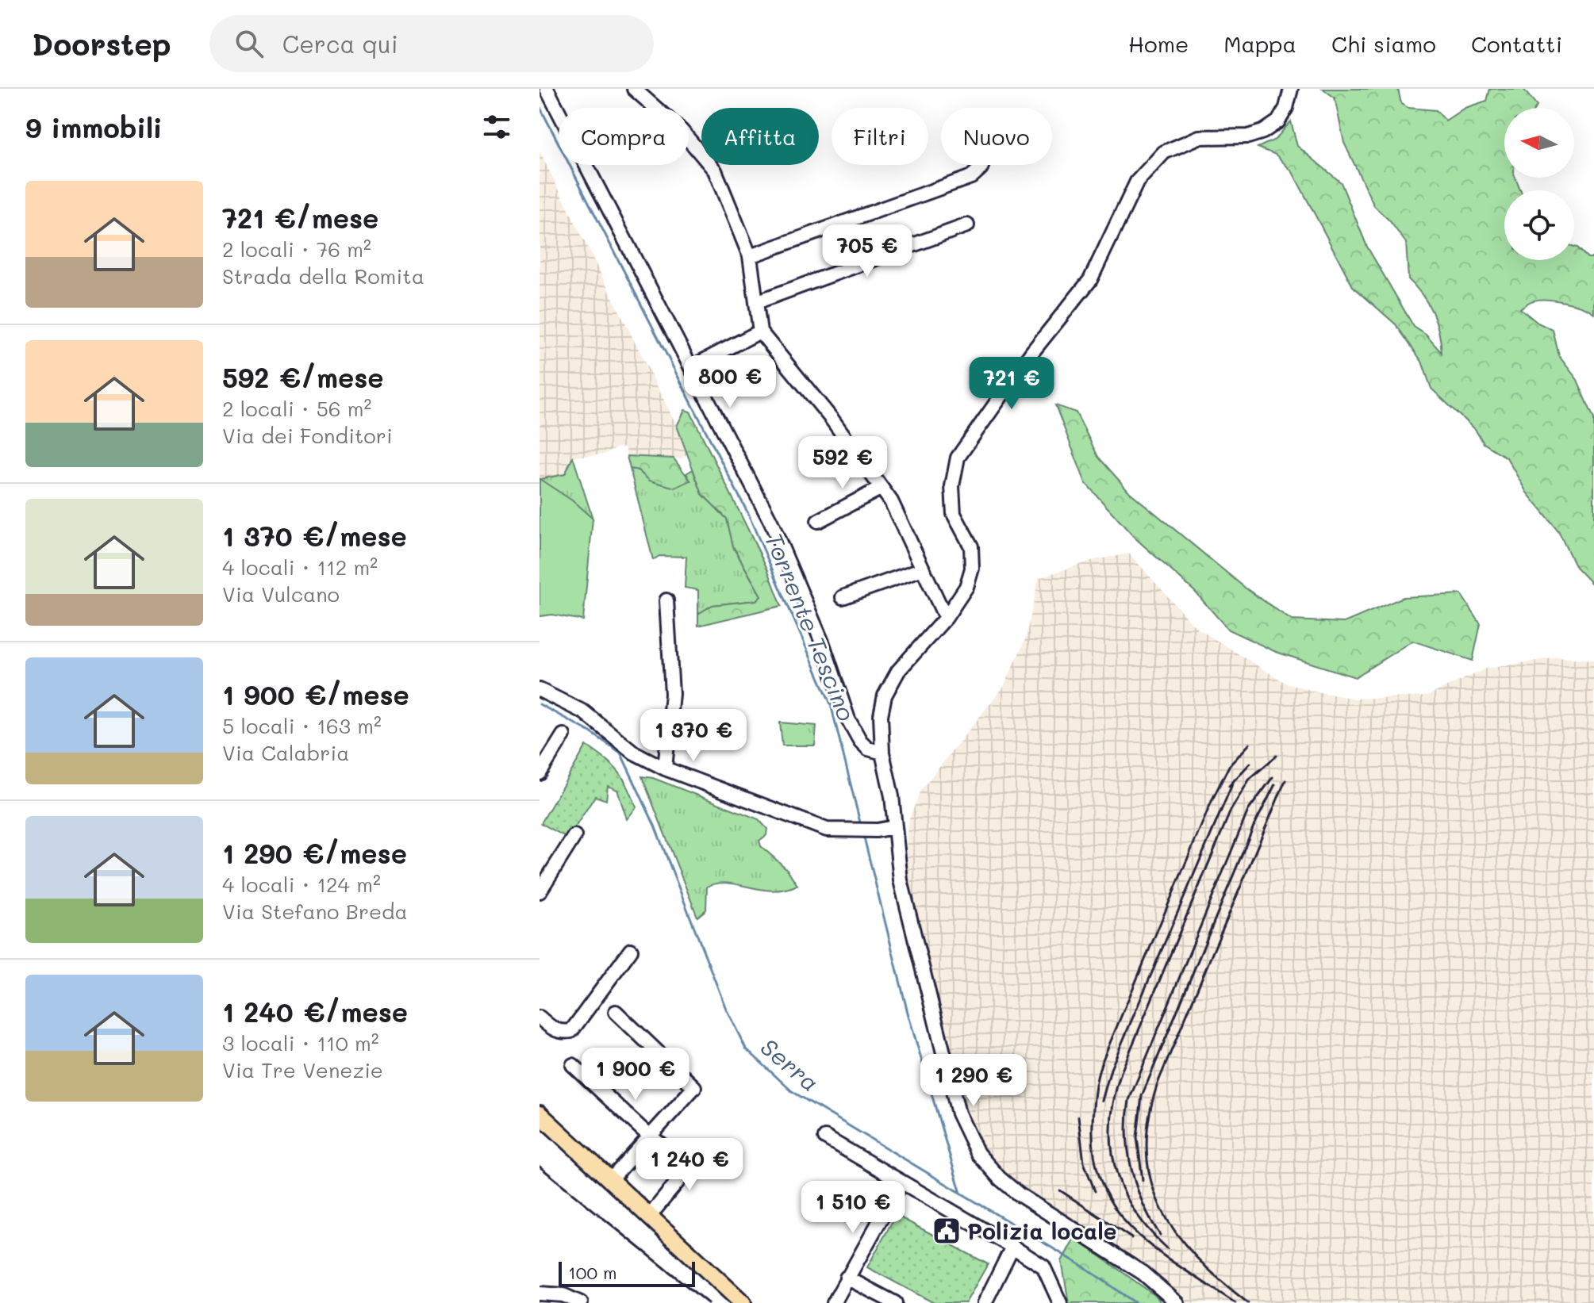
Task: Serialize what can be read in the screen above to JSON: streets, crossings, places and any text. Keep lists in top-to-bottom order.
{
  "water": ["Torrente Tescino", "Serra"],
  "places": {
    "public building": ["Polizia locale"]
  },
  "scale_bar": "100 m",
  "north": "left",
  "page": {
    "header": "Doorstep",
    "search": "Cerca qui",
    "nav": [
      "Home",
      "Mappa",
      "Chi siamo",
      "Contatti"
    ],
    "heading": "9 immobili",
    "chip": [
      "Compra",
      "Affitta",
      "Filtri",
      "Nuovo"
    ],
    "list": [
      {
        "name": "721 €/mese",
        "note": "2 locali · 76 m² · Strada della Romita"
      },
      {
        "name": "592 €/mese",
        "note": "2 locali · 56 m² · Via dei Fonditori"
      },
      {
        "name": "1 370 €/mese",
        "note": "4 locali · 112 m² · Via Vulcano"
      },
      {
        "name": "1 900 €/mese",
        "note": "5 locali · 163 m² · Via Calabria"
      },
      {
        "name": "1 290 €/mese",
        "note": "4 locali · 124 m² · Via Stefano Breda"
      },
      {
        "name": "1 240 €/mese",
        "note": "3 locali · 110 m² · Via Tre Venezie"
      }
    ],
    "price": [
      "705 €",
      "800 €",
      "721 €",
      "592 €",
      "1 370 €",
      "1 900 €",
      "1 290 €",
      "1 240 €",
      "1 510 €"
    ],
    "scale": "100 m"
  }
}
